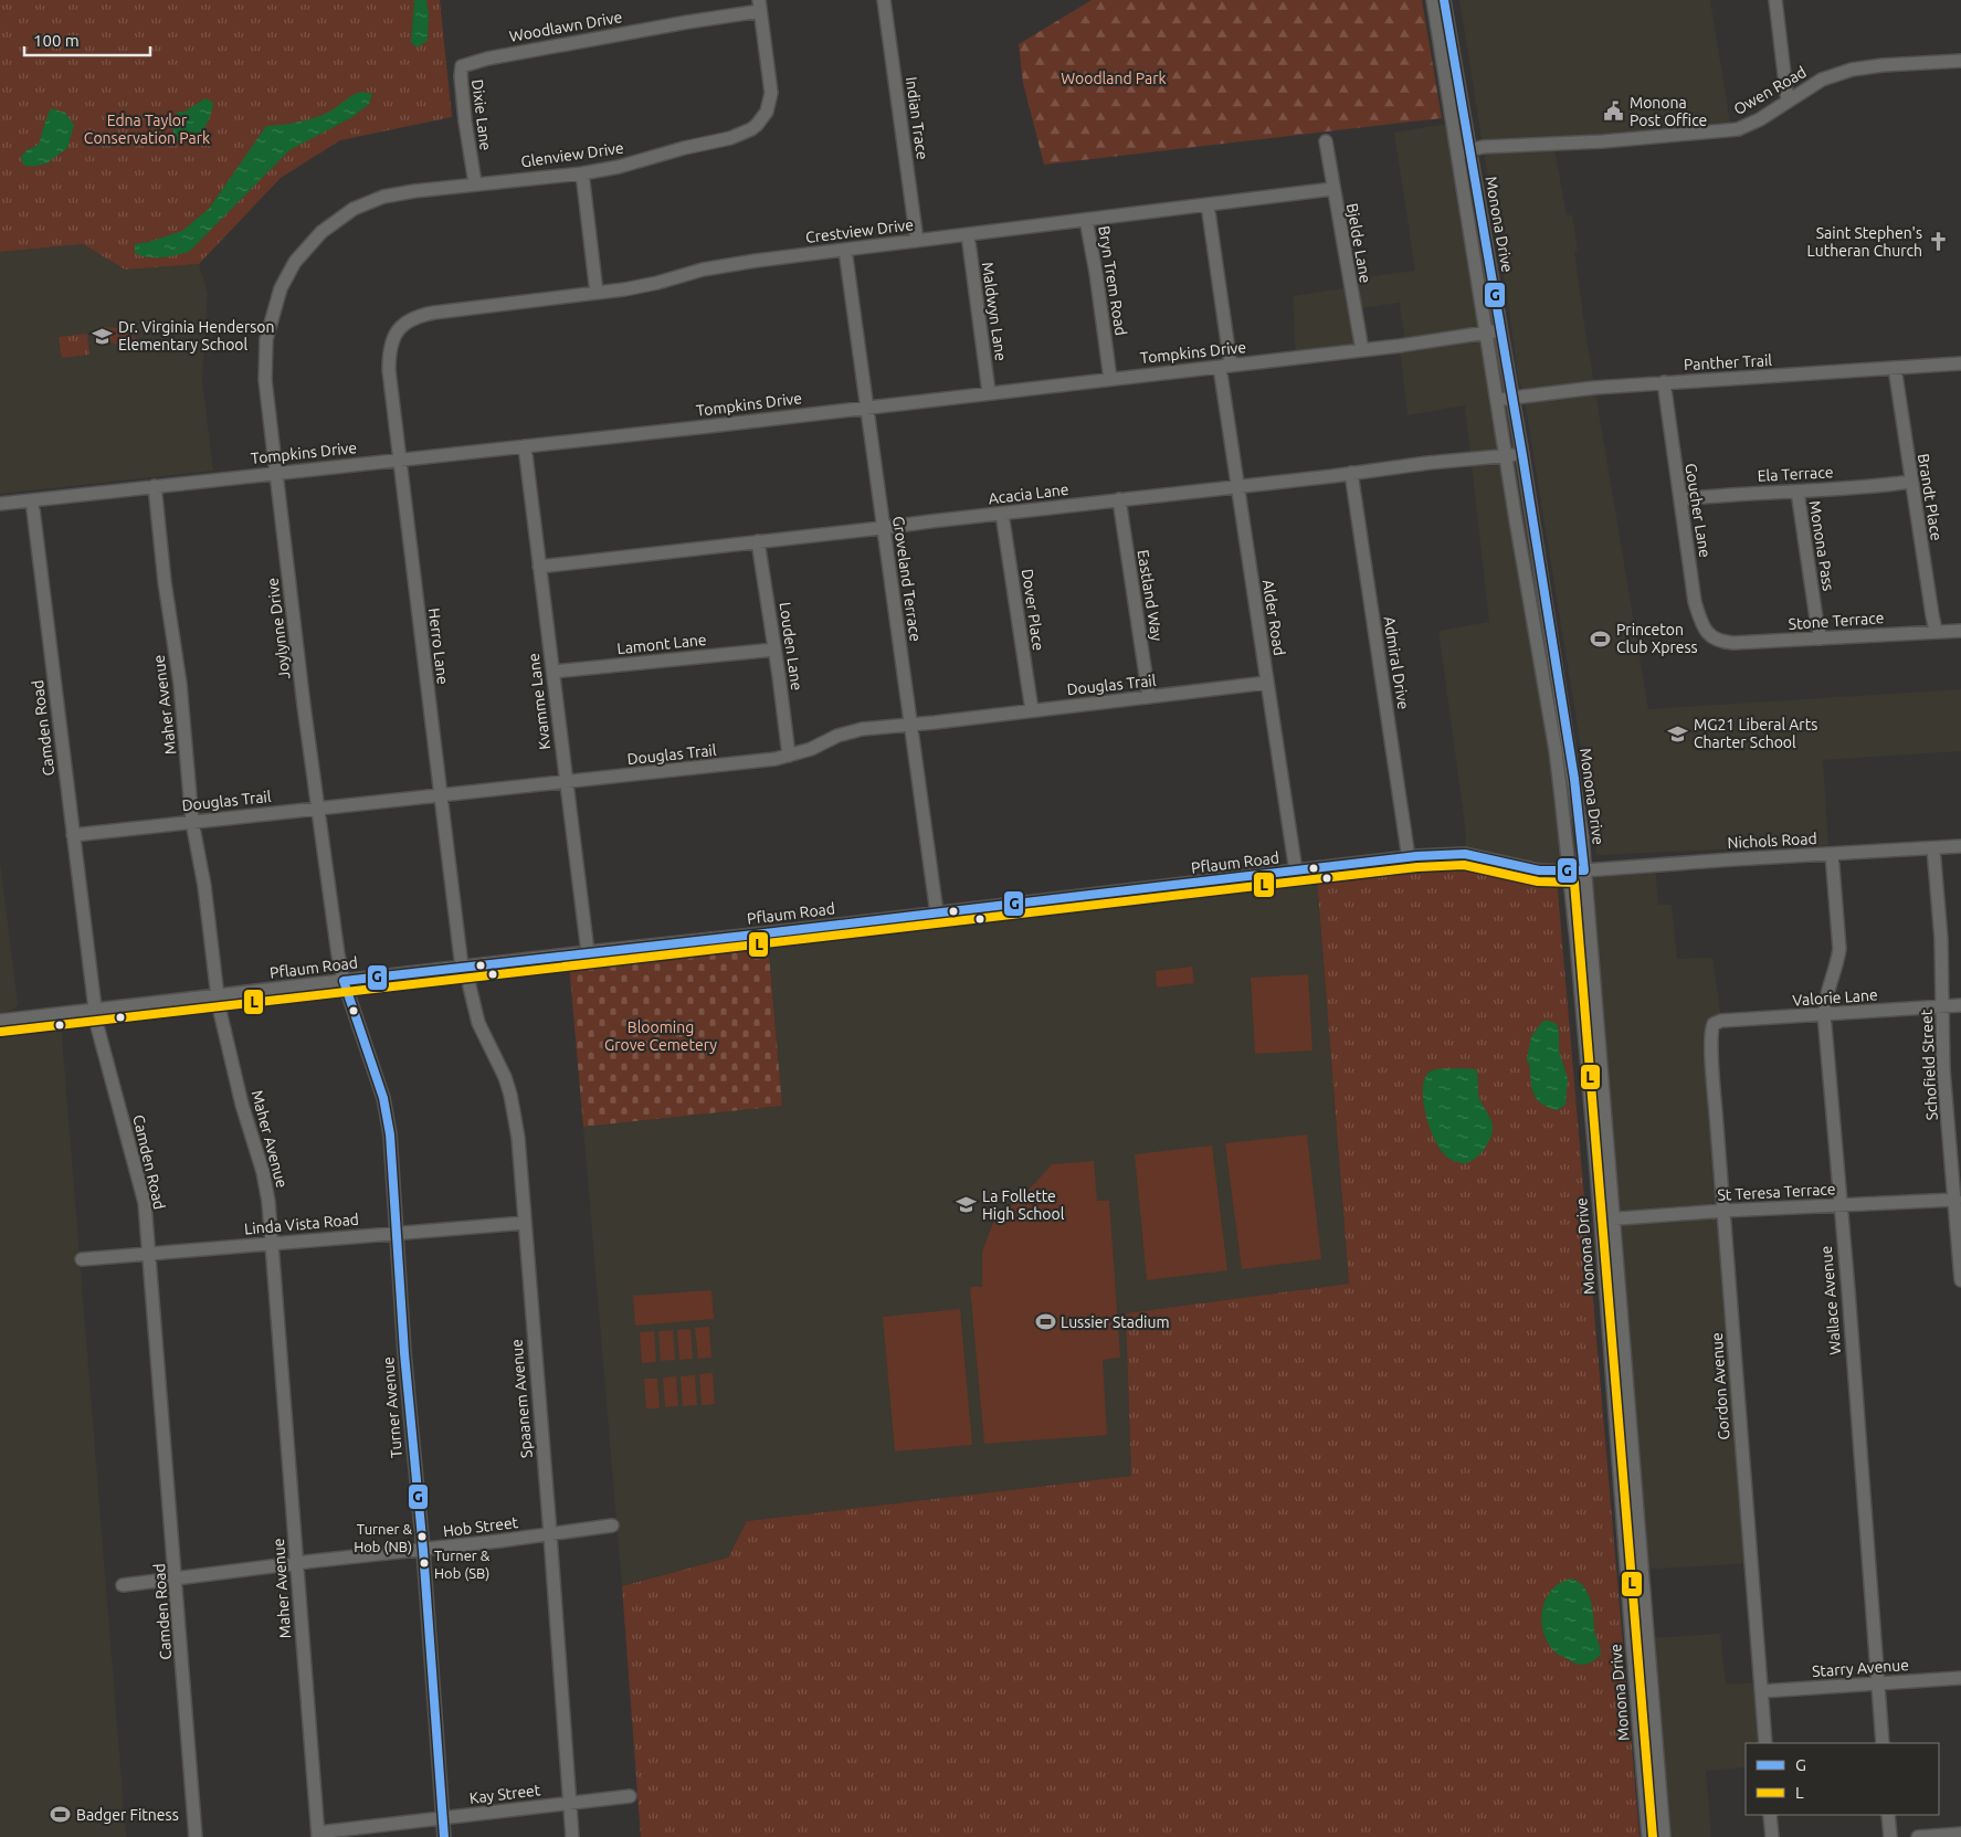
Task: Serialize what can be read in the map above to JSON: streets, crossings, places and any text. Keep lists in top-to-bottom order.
{
  "streets": {
    "street": [
      "Woodlawn Drive",
      "Owen Road",
      "Dixie Lane",
      "Indian Trace",
      "Glenview Drive",
      "Monona Drive",
      "Crestview Drive",
      "Bjelde Lane",
      "Bryn Trem Road",
      "Maldwyn Lane",
      "Tompkins Drive",
      "Panther Trail",
      "Ela Terrace",
      "Acacia Lane",
      "Brandt Place",
      "Goucher Lane",
      "Monona Pass",
      "Groveland Terrace",
      "Eastland Way",
      "Dover Place",
      "Alder Road",
      "Stone Terrace",
      "Joylynne Drive",
      "Lamont Lane",
      "Herro Lane",
      "Louden Lane",
      "Admiral Drive",
      "Douglas Trail",
      "Kvamme Lane",
      "Maher Avenue",
      "Camden Road",
      "Nichols Road",
      "Pflaum Road",
      "Valorie Lane",
      "Schofield Street",
      "St Teresa Terrace",
      "Linda Vista Road",
      "Wallace Avenue",
      "Gordon Avenue",
      "Spaanem Avenue",
      "Turner Avenue",
      "Hob Street",
      "Starry Avenue",
      "Kay Street"
    ]
  },
  "crossings": [
    ["Woodlawn Drive", "Dixie Lane"],
    ["Woodlawn Drive", "Glenview Drive"],
    ["Owen Road", "Monona Drive"],
    ["Dixie Lane", "Glenview Drive"],
    ["Indian Trace", "Crestview Drive"],
    ["Glenview Drive", "Joylynne Drive"],
    ["Monona Drive", "Tompkins Drive"],
    ["Monona Drive", "Panther Trail"],
    ["Monona Drive", "Acacia Lane"],
    ["Monona Drive", "Nichols Road"],
    ["Monona Drive", "Pflaum Road"],
    ["Monona Drive", "St Teresa Terrace"],
    ["Crestview Drive", "Bjelde Lane"],
    ["Crestview Drive", "Bryn Trem Road"],
    ["Crestview Drive", "Maldwyn Lane"],
    ["Crestview Drive", "Groveland Terrace"],
    ["Crestview Drive", "Alder Road"],
    ["Crestview Drive", "Herro Lane"],
    ["Bjelde Lane", "Tompkins Drive"],
    ["Bryn Trem Road", "Tompkins Drive"],
    ["Maldwyn Lane", "Tompkins Drive"],
    ["Tompkins Drive", "Groveland Terrace"],
    ["Tompkins Drive", "Alder Road"],
    ["Tompkins Drive", "Joylynne Drive"],
    ["Tompkins Drive", "Herro Lane"],
    ["Tompkins Drive", "Kvamme Lane"],
    ["Tompkins Drive", "Maher Avenue"],
    ["Tompkins Drive", "Camden Road"],
    ["Panther Trail", "Brandt Place"],
    ["Panther Trail", "Goucher Lane"],
    ["Ela Terrace", "Brandt Place"],
    ["Ela Terrace", "Goucher Lane"],
    ["Ela Terrace", "Monona Pass"],
    ["Acacia Lane", "Groveland Terrace"],
    ["Acacia Lane", "Eastland Way"],
    ["Acacia Lane", "Dover Place"],
    ["Acacia Lane", "Alder Road"],
    ["Acacia Lane", "Louden Lane"],
    ["Acacia Lane", "Admiral Drive"],
    ["Acacia Lane", "Kvamme Lane"],
    ["Brandt Place", "Stone Terrace"],
    ["Goucher Lane", "Stone Terrace"],
    ["Monona Pass", "Stone Terrace"],
    ["Groveland Terrace", "Douglas Trail"],
    ["Groveland Terrace", "Pflaum Road"],
    ["Eastland Way", "Douglas Trail"],
    ["Dover Place", "Douglas Trail"],
    ["Alder Road", "Douglas Trail"],
    ["Alder Road", "Pflaum Road"],
    ["Joylynne Drive", "Douglas Trail"],
    ["Joylynne Drive", "Pflaum Road"],
    ["Joylynne Drive", "Turner Avenue"],
    ["Lamont Lane", "Louden Lane"],
    ["Lamont Lane", "Kvamme Lane"],
    ["Herro Lane", "Douglas Trail"],
    ["Herro Lane", "Pflaum Road"],
    ["Herro Lane", "Spaanem Avenue"],
    ["Louden Lane", "Douglas Trail"],
    ["Admiral Drive", "Pflaum Road"],
    ["Douglas Trail", "Kvamme Lane"],
    ["Douglas Trail", "Maher Avenue"],
    ["Douglas Trail", "Camden Road"],
    ["Kvamme Lane", "Pflaum Road"],
    ["Maher Avenue", "Pflaum Road"],
    ["Maher Avenue", "Linda Vista Road"],
    ["Maher Avenue", "Hob Street"],
    ["Maher Avenue", "Kay Street"],
    ["Camden Road", "Pflaum Road"],
    ["Camden Road", "Linda Vista Road"],
    ["Camden Road", "Hob Street"],
    ["Nichols Road", "Pflaum Road"],
    ["Nichols Road", "Schofield Street"],
    ["Nichols Road", "Wallace Avenue"],
    ["Pflaum Road", "Spaanem Avenue"],
    ["Pflaum Road", "Turner Avenue"],
    ["Valorie Lane", "Schofield Street"],
    ["Valorie Lane", "Wallace Avenue"],
    ["Valorie Lane", "Gordon Avenue"],
    ["Schofield Street", "St Teresa Terrace"],
    ["St Teresa Terrace", "Wallace Avenue"],
    ["St Teresa Terrace", "Gordon Avenue"],
    ["Linda Vista Road", "Spaanem Avenue"],
    ["Linda Vista Road", "Turner Avenue"],
    ["Wallace Avenue", "Starry Avenue"],
    ["Gordon Avenue", "Starry Avenue"],
    ["Spaanem Avenue", "Hob Street"],
    ["Spaanem Avenue", "Kay Street"],
    ["Turner Avenue", "Hob Street"],
    ["Turner Avenue", "Kay Street"]
  ],
  "parks": ["Woodland Park", "Edna Taylor Conservation Park", "Blooming Grove Cemetery"],
  "places": {
    "public building": ["Monona Post Office"],
    "church": ["Saint Stephen's Lutheran Church"],
    "school or university": ["Dr. Virginia Henderson Elementary School", "MG21 Liberal Arts Charter School", "La Follette High School"],
    "sports": ["Princeton Club Xpress", "Lussier Stadium", "Badger Fitness"],
    "other": ["Turner & Hob (NB)", "Turner & Hob (SB)"]
  },
  "lines": ["transit line G", "transit line L"],
  "legend": ["G", "L"],
  "scale_bar": "100 m"
}
